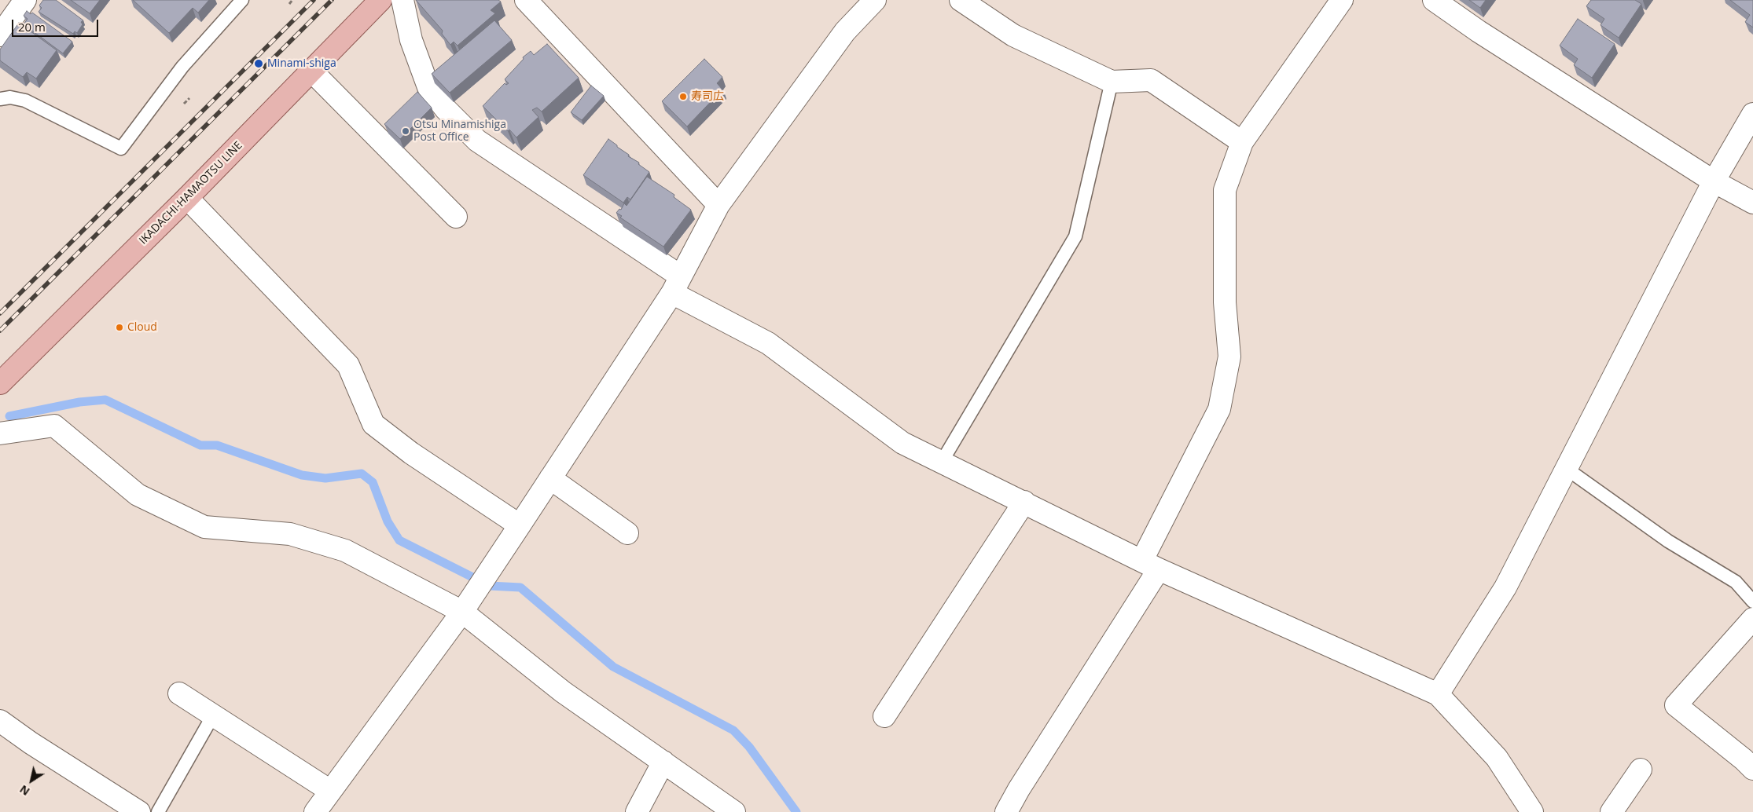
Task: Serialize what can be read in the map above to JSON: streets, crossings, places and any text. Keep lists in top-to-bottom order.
{
  "streets": {
    "main road": ["IKADACHI-HAMAOTSU LINE"]
  },
  "places": [
    "Minami-shiga",
    "寿司広",
    "Otsu Minamishiga Post Office",
    "Cloud"
  ],
  "scale_bar": "20 m",
  "north": "bottom left"
}
